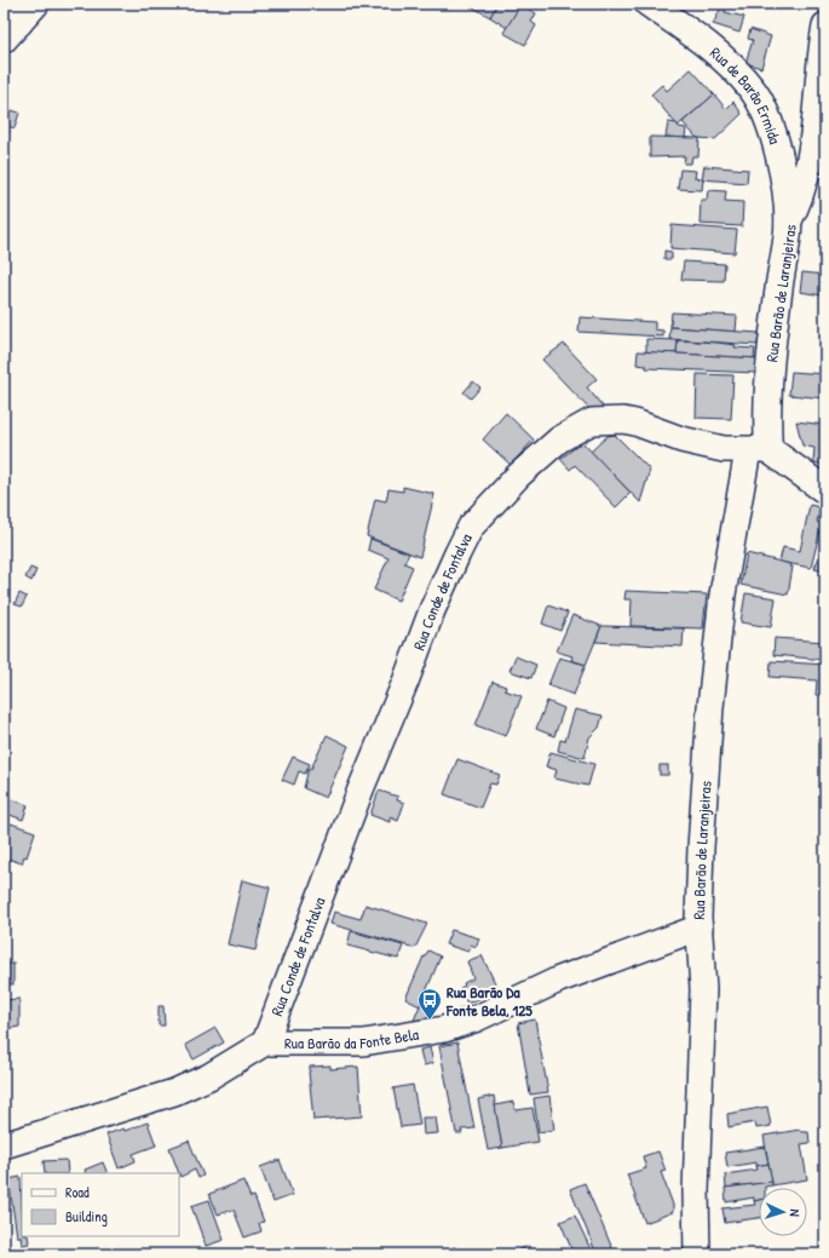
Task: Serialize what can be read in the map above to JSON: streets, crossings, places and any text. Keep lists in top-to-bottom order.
{
  "streets": {
    "main road": ["Rua de Barão Ermida", "Rua Barão de Laranjeiras"],
    "street": ["Rua Conde de Fontalva", "Rua Barão da Fonte Bela"]
  },
  "crossings": [
    ["Rua de Barão Ermida", "Rua Barão de Laranjeiras"],
    ["Rua Barão de Laranjeiras", "Rua Conde de Fontalva"],
    ["Rua Barão de Laranjeiras", "Rua Barão da Fonte Bela"],
    ["Rua Conde de Fontalva", "Rua Barão da Fonte Bela"]
  ],
  "places": {
    "bus stop": ["Rua Barão Da Fonte Bela, 125"]
  },
  "legend": ["Road", "Building"],
  "north": "right"
}
